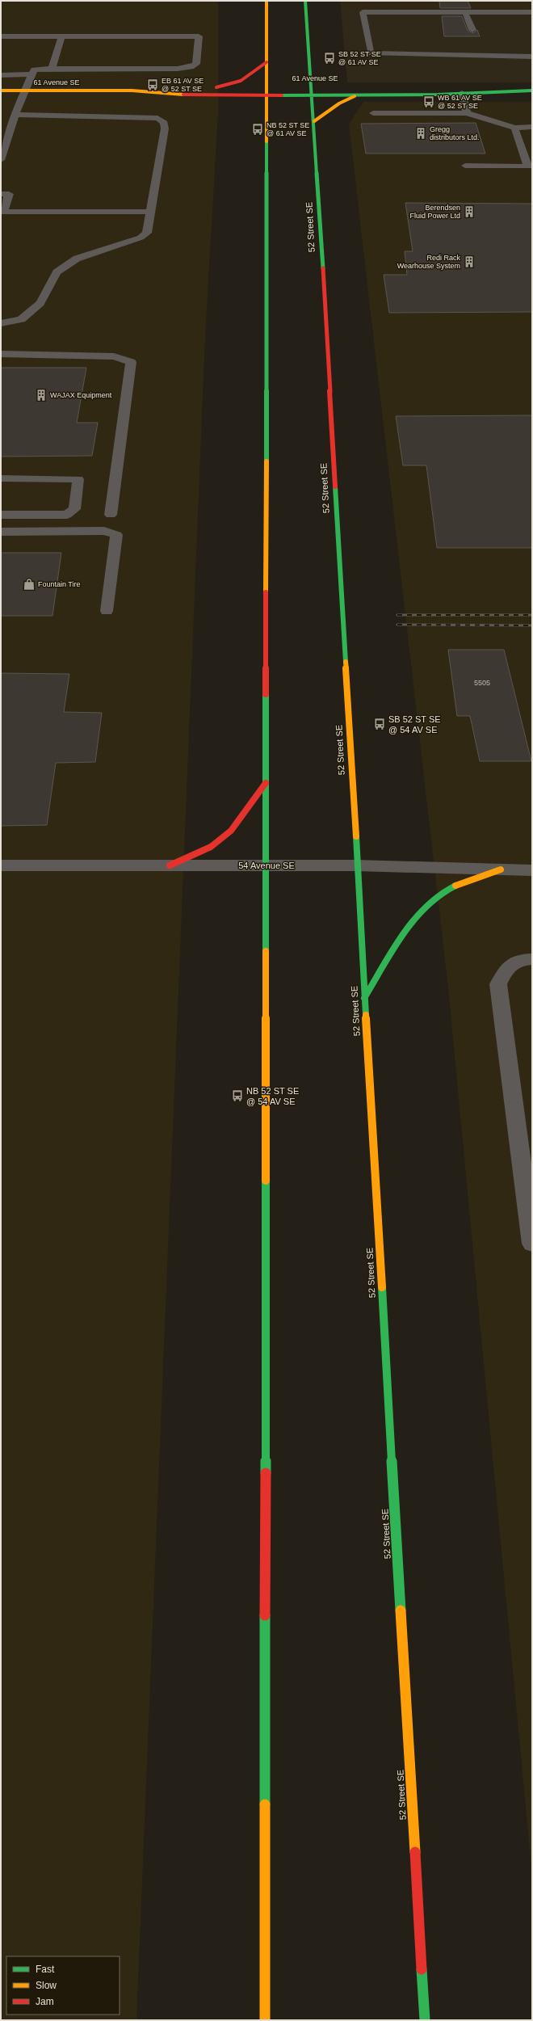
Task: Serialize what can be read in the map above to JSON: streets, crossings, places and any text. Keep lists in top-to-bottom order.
{
  "streets": {
    "main road": ["61 Avenue SE", "52 Street SE"],
    "street": ["54 Avenue SE"]
  },
  "crossings": [
    ["61 Avenue SE", "52 Street SE"],
    ["52 Street SE", "54 Avenue SE"]
  ],
  "places": {
    "bus stop": [
      "SB 52 ST SE @ 61 AV SE",
      "EB 61 AV SE @ 52 ST SE",
      "WB 61 AV SE @ 52 ST SE",
      "NB 52 ST SE @ 61 AV SE",
      "SB 52 ST SE @ 54 AV SE",
      "NB 52 ST SE @ 54 AV SE"
    ],
    "building": [
      "Gregg distributors Ltd.",
      "Berendsen Fluid Power Ltd",
      "Redi Rack Wearhouse System",
      "WAJAX Equipment"
    ],
    "shop": ["Fountain Tire"]
  },
  "house_numbers": ["5505"],
  "legend": ["Fast", "Slow", "Jam"]
}
